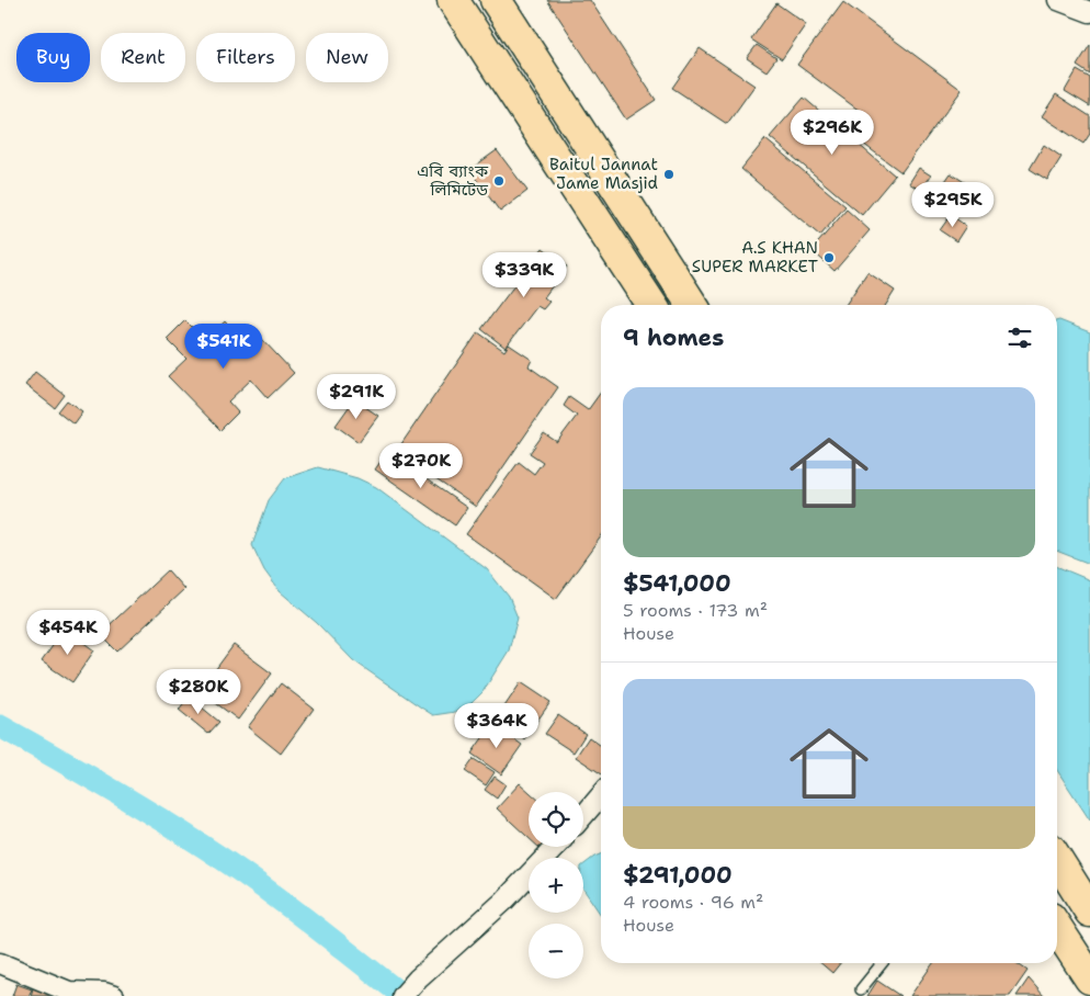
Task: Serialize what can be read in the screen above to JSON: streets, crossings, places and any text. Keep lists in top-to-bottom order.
{
  "places": ["Baitul Jannat Jame Masjid", "এবি ব্যাংক লিমিটেড", "A.S KHAN SUPER MARKET"],
  "page": {
    "chip": [
      "Buy",
      "Rent",
      "Filters",
      "New"
    ],
    "price": [
      "$296K",
      "$295K",
      "$339K",
      "$541K",
      "$291K",
      "$270K",
      "$454K",
      "$280K",
      "$364K"
    ],
    "heading": "9 homes",
    "list": [
      {
        "name": "$541,000",
        "note": "5 rooms · 173 m² · House"
      },
      {
        "name": "$291,000",
        "note": "4 rooms · 96 m² · House"
      }
    ],
    "map_buttons": ["+", "−"]
  }
}
